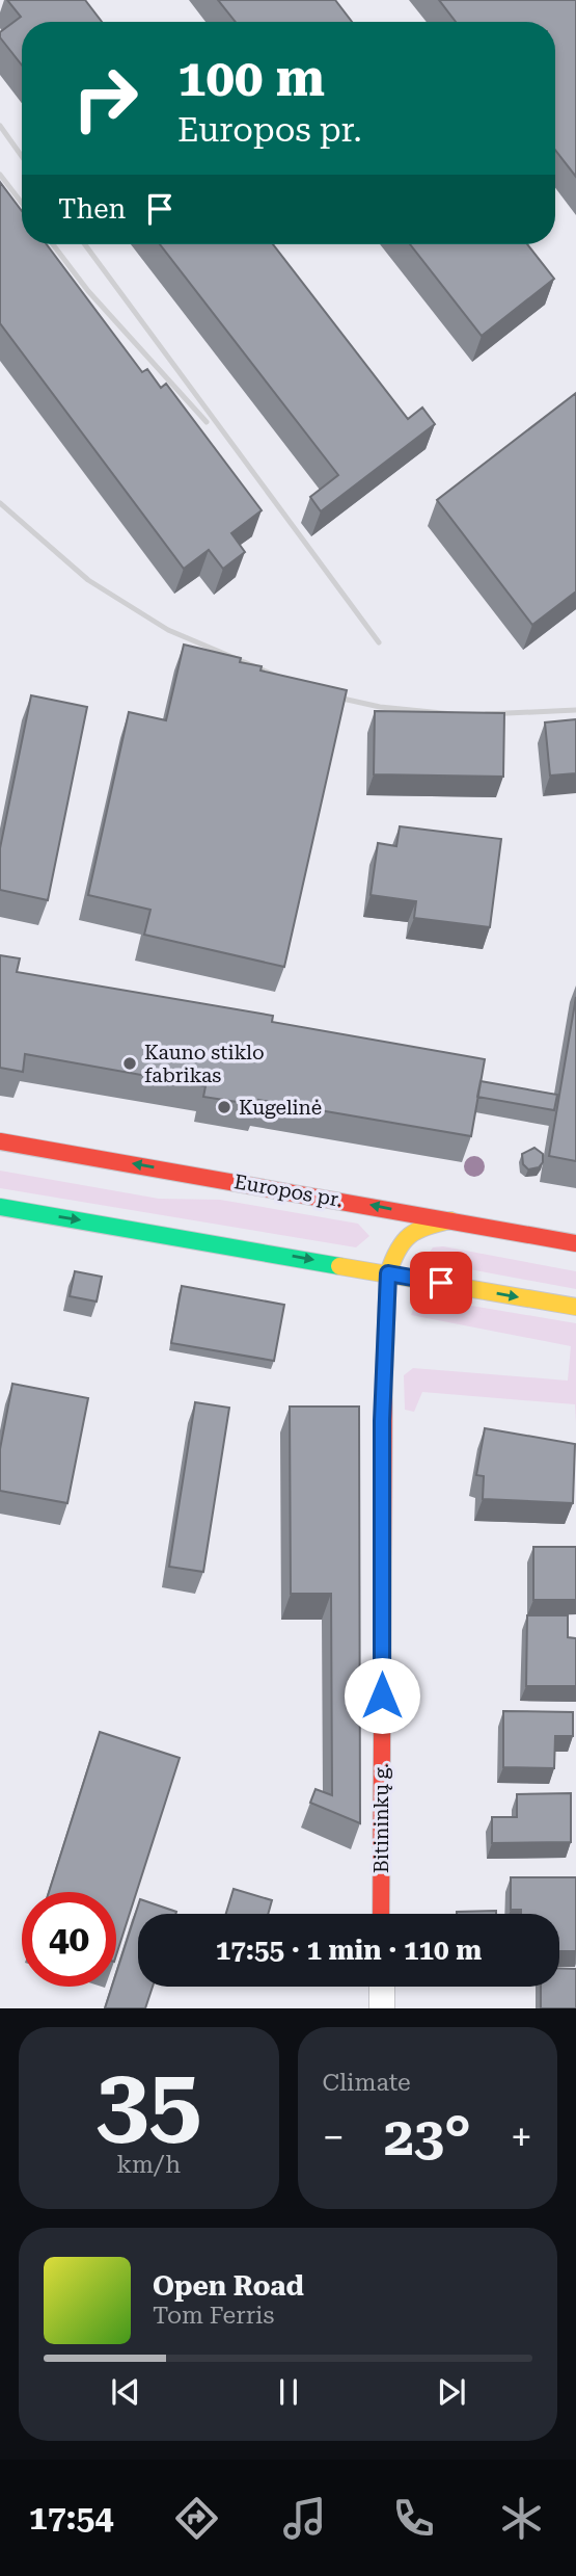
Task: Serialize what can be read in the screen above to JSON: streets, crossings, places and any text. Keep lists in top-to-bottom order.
{
  "streets": {
    "main road": ["Europos pr.", "Bitininkų g."]
  },
  "crossings": [
    ["Europos pr.", "Bitininkų g."]
  ],
  "places": ["Kauno stiklo fabrikas", "Kugelinė"],
  "page": {
    "turn": ["100 m", "Europos pr."],
    "then": "Then",
    "limit": "40",
    "trip": "17:55 · 1 min · 110 m",
    "tile": [
      ["35", "km/h"],
      "Climate"
    ],
    "heat": ["−", "23°", "+"],
    "song": ["Open Road", "Tom Ferris"],
    "tabs": "17:54"
  }
}
